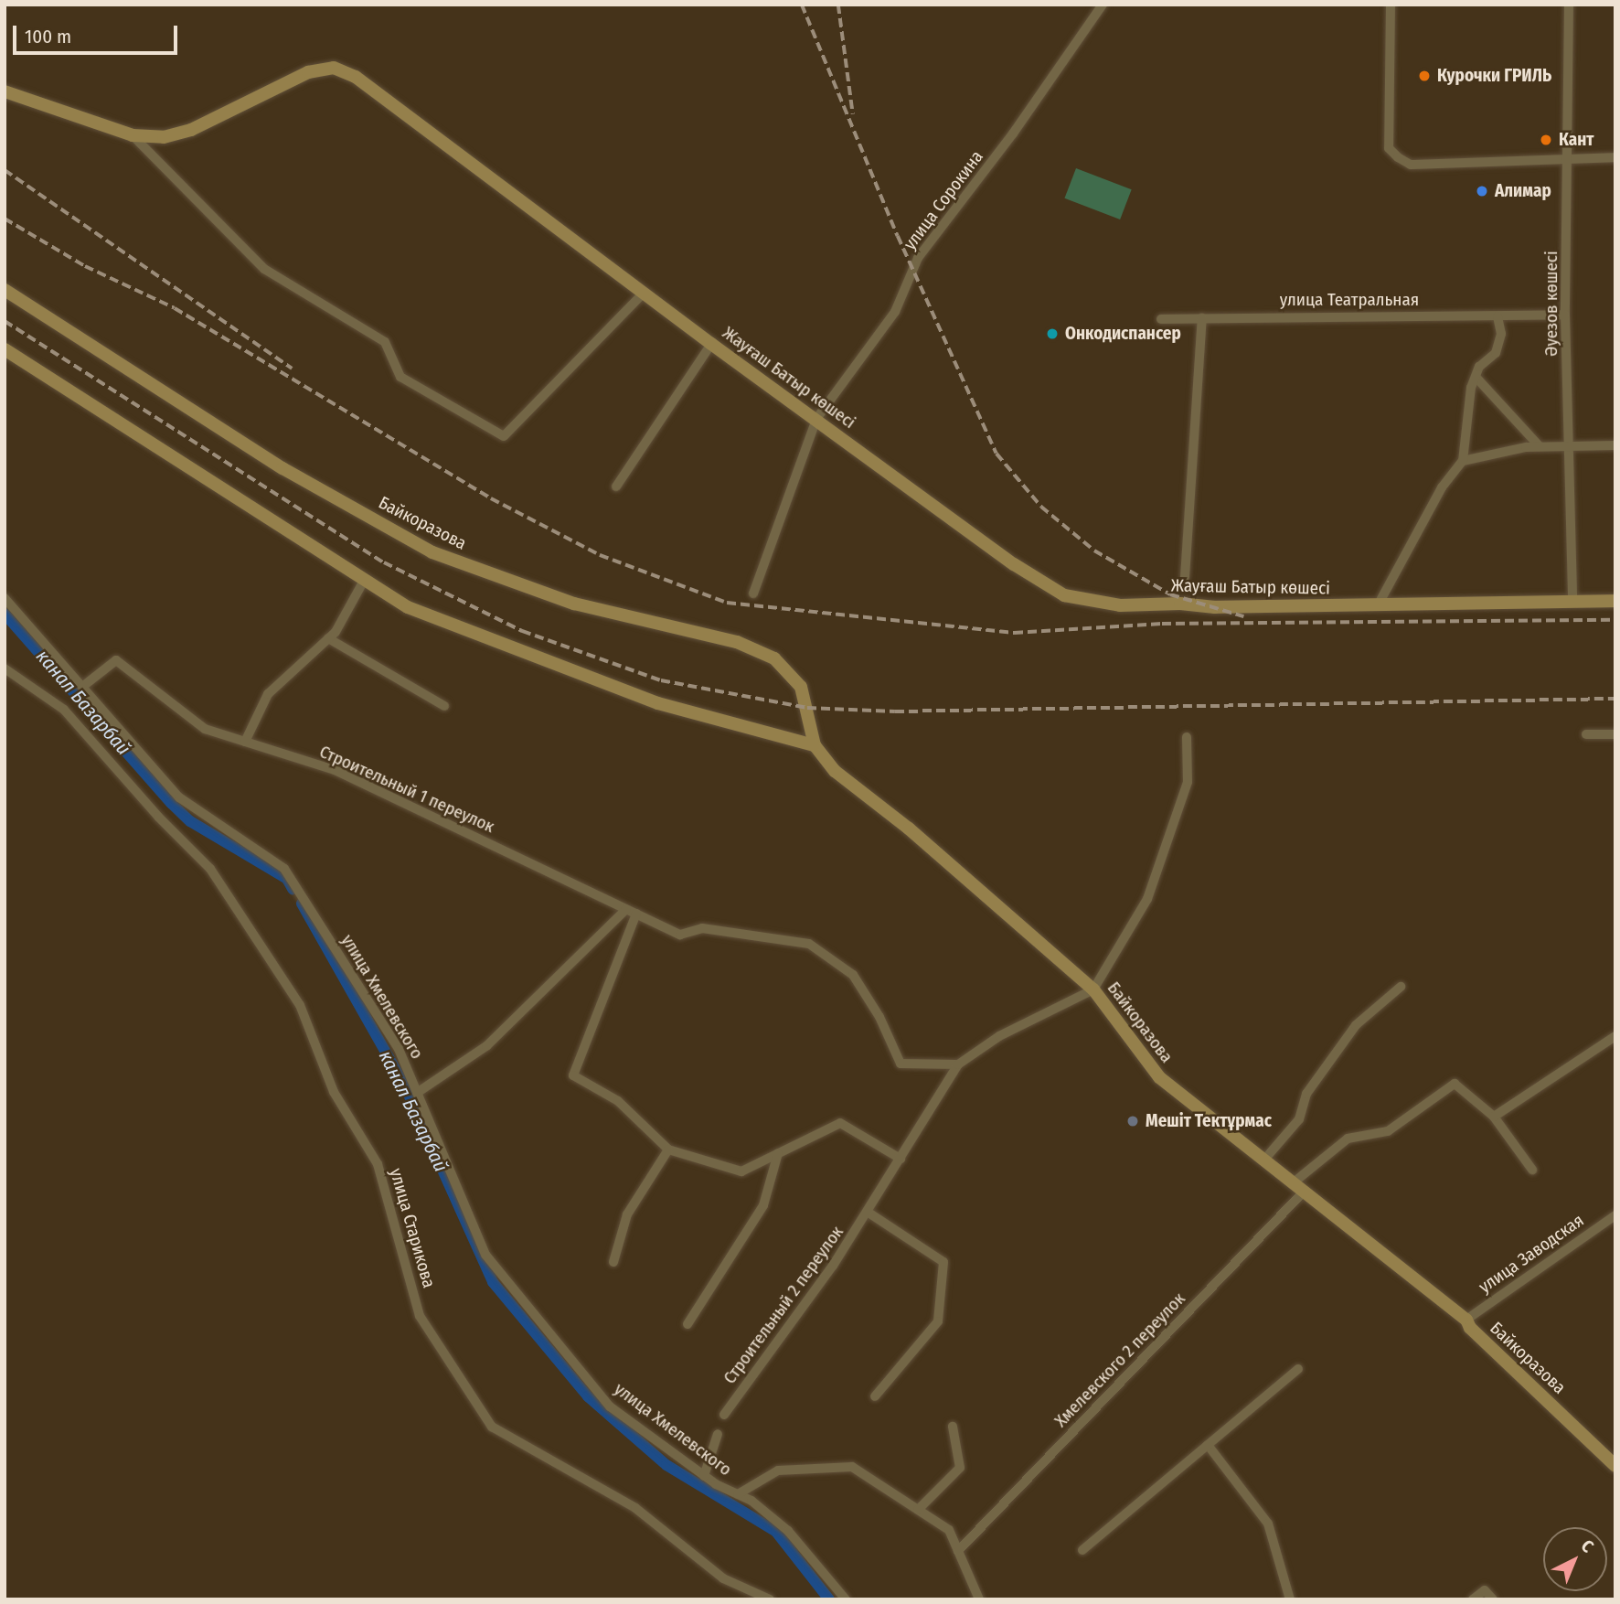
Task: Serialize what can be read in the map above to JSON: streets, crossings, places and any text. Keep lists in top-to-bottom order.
{
  "streets": {
    "street": [
      "улица Сорокина",
      "улица Театральная",
      "Әуезов көшесі",
      "Жауғаш Батыр көшесі",
      "Байкоразова",
      "Строительный 1 переулок",
      "улица Хмелевского",
      "улица Старикова",
      "улица Заводская",
      "Строительный 2 переулок",
      "Хмелевского 2 переулок"
    ]
  },
  "crossings": [
    ["улица Сорокина", "Жауғаш Батыр көшесі"],
    ["улица Театральная", "Әуезов көшесі"],
    ["Әуезов көшесі", "Жауғаш Батыр көшесі"],
    ["Байкоразова", "улица Заводская"],
    ["Байкоразова", "Строительный 2 переулок"],
    ["Байкоразова", "Хмелевского 2 переулок"],
    ["Строительный 1 переулок", "улица Хмелевского"],
    ["Строительный 1 переулок", "Строительный 2 переулок"],
    ["улица Хмелевского", "Хмелевского 2 переулок"]
  ],
  "water": ["канал Базарбай"],
  "places": [
    "Курочки ГРИЛЬ",
    "Кант",
    "Алимар",
    "Онкодиспансер",
    "Мешіт Тектұрмас"
  ],
  "scale_bar": "100 m",
  "north": "top right"
}
